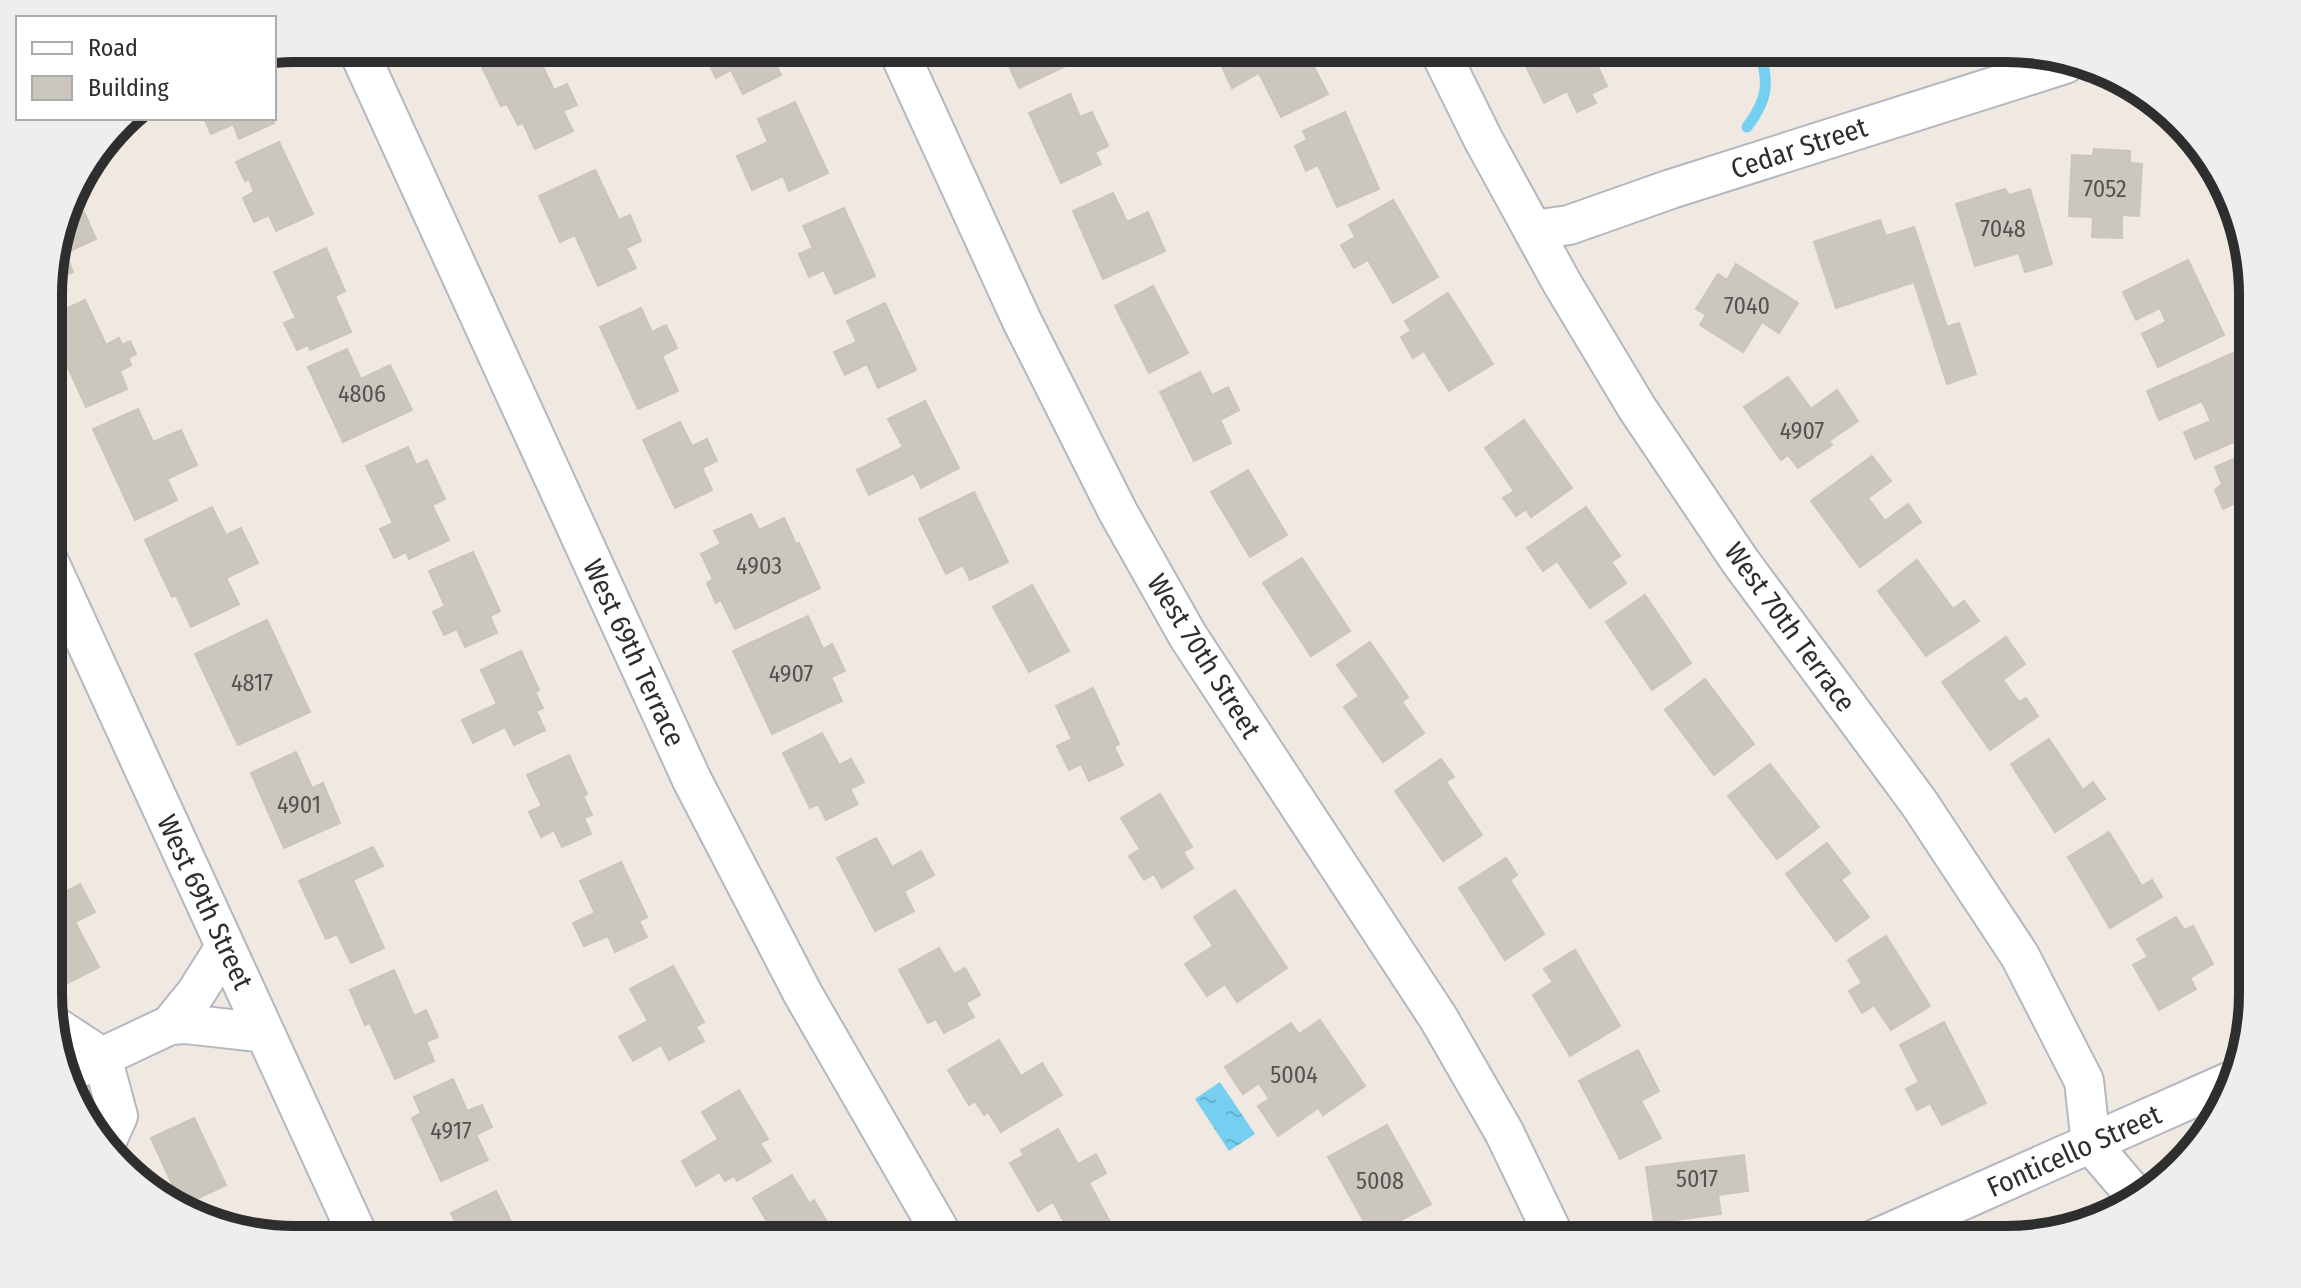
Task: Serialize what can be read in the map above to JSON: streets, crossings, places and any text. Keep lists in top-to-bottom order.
{
  "streets": {
    "street": [
      "Cedar Street",
      "West 70th Terrace",
      "West 69th Terrace",
      "West 70th Street",
      "West 69th Street",
      "Fonticello Street"
    ]
  },
  "crossings": [
    ["Cedar Street", "West 70th Terrace"],
    ["West 70th Terrace", "Fonticello Street"]
  ],
  "house_numbers": [
    "7052",
    "7048",
    "7040",
    "4806",
    "4907",
    "4903",
    "4907",
    "4817",
    "4901",
    "5004",
    "4917",
    "5017",
    "5008"
  ],
  "legend": ["Road", "Building"]
}
